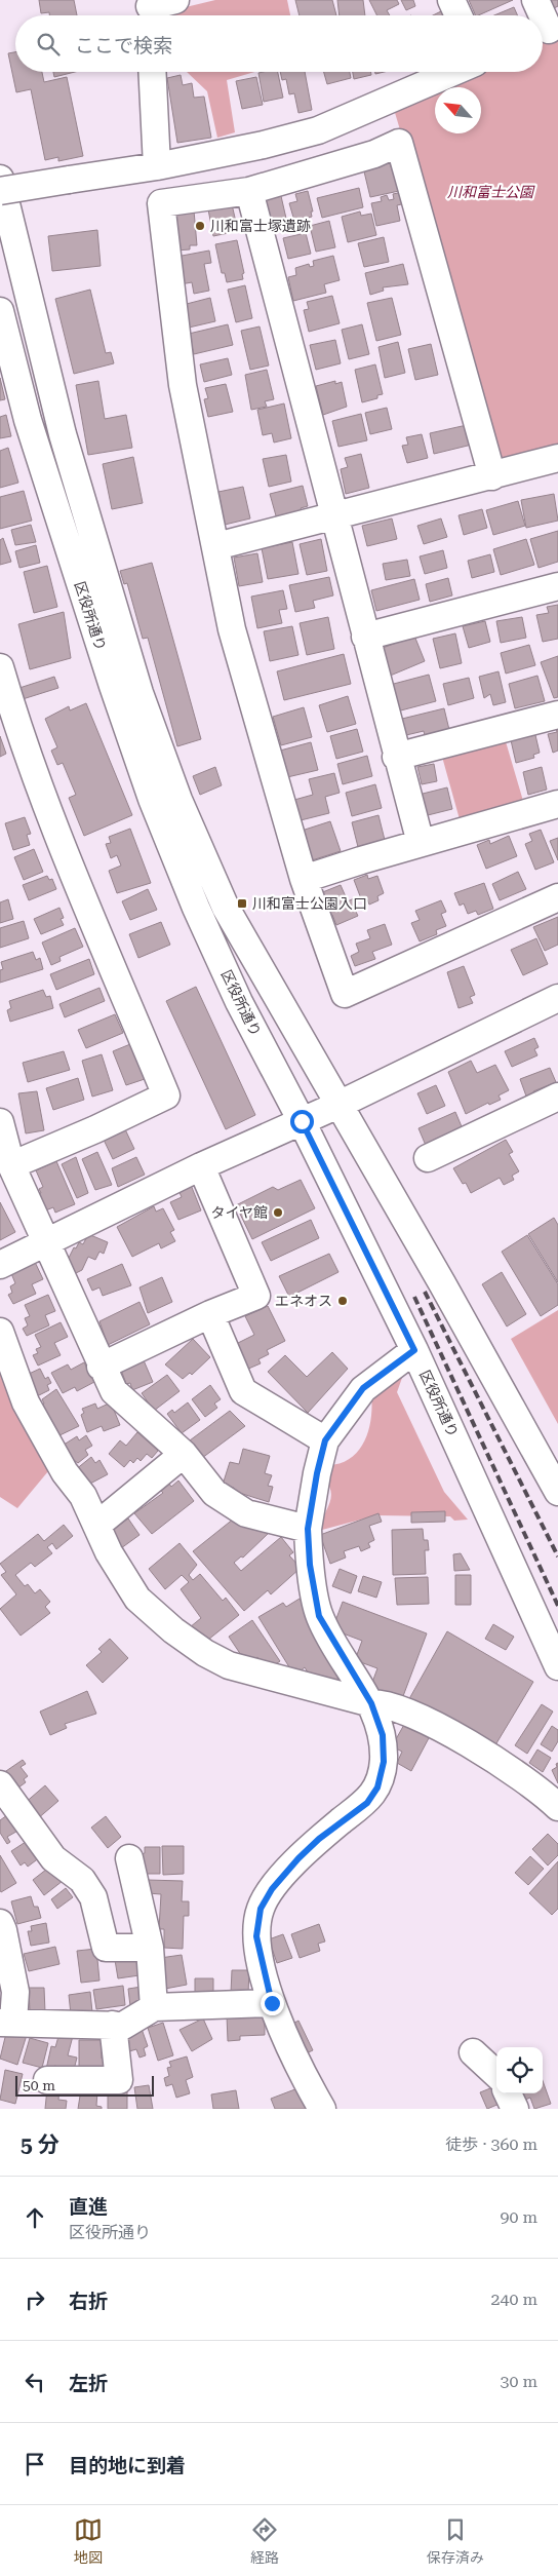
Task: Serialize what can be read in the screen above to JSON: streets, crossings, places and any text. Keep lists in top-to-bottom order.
{
  "streets": {
    "street": ["区役所通り"]
  },
  "parks": ["川和富士公園"],
  "places": {
    "other": ["川和富士塚遺跡", "タイヤ館", "エネオス"],
    "transit": ["川和富士公園入口"]
  },
  "scale_bar": "50 m",
  "north": "top left",
  "page": {
    "search": "ここで検索",
    "scale": "50 m",
    "heading": ["5 分", "徒歩 · 360 m"],
    "list": [
      ["直進", "区役所通り", "90 m"],
      ["右折", "240 m"],
      ["左折", "30 m"],
      "目的地に到着"
    ],
    "nav": ["地図", "経路", "保存済み"]
  }
}
